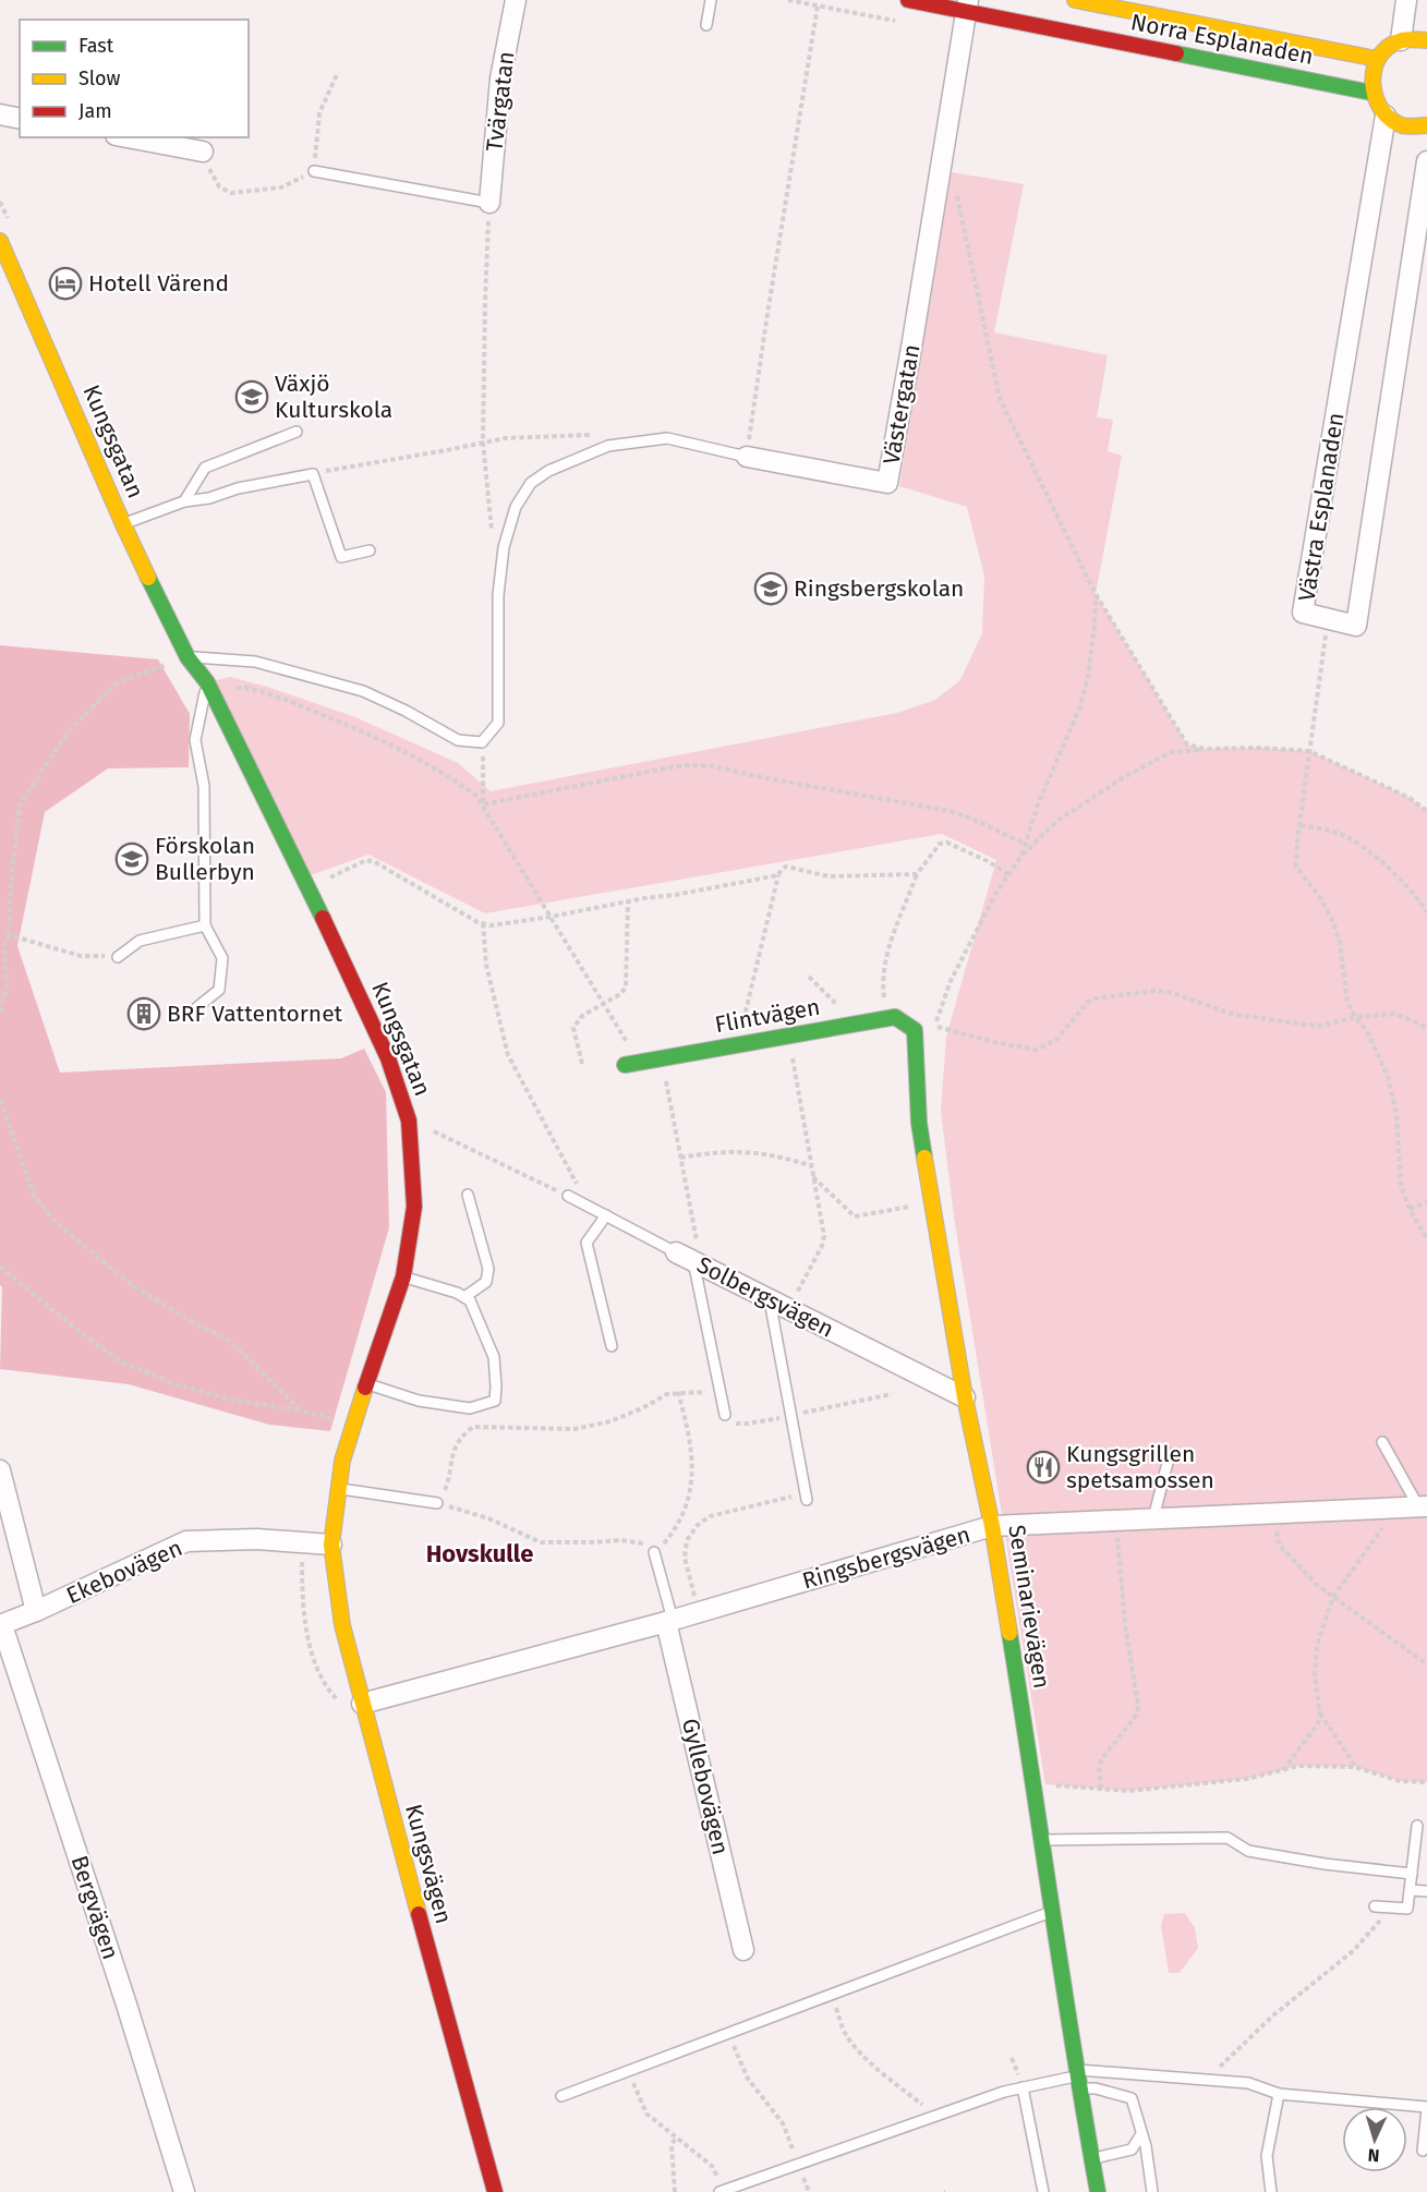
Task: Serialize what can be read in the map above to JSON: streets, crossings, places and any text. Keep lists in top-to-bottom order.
{
  "streets": {
    "street": [
      "Norra Esplanaden",
      "Tvärgatan",
      "Västergatan",
      "Kungsgatan",
      "Västra Esplanaden",
      "Flintvägen",
      "Solbergsvägen",
      "Ringsbergsvägen",
      "Ekebovägen",
      "Seminarievägen",
      "Gyllebovägen",
      "Kungsvägen",
      "Bergvägen"
    ]
  },
  "crossings": [
    ["Norra Esplanaden", "Västergatan"],
    ["Kungsgatan", "Ekebovägen"],
    ["Kungsgatan", "Kungsvägen"],
    ["Flintvägen", "Seminarievägen"],
    ["Solbergsvägen", "Seminarievägen"],
    ["Ringsbergsvägen", "Seminarievägen"],
    ["Ringsbergsvägen", "Gyllebovägen"],
    ["Ringsbergsvägen", "Kungsvägen"],
    ["Ekebovägen", "Kungsvägen"],
    ["Ekebovägen", "Bergvägen"]
  ],
  "districts": ["Hovskulle"],
  "places": {
    "hotel": ["Hotell Värend"],
    "school or university": ["Växjö Kulturskola", "Ringsbergskolan", "Förskolan Bullerbyn"],
    "building": ["BRF Vattentornet"],
    "restaurant": ["Kungsgrillen spetsamossen"]
  },
  "legend": ["Fast", "Slow", "Jam"],
  "north": "bottom"
}
